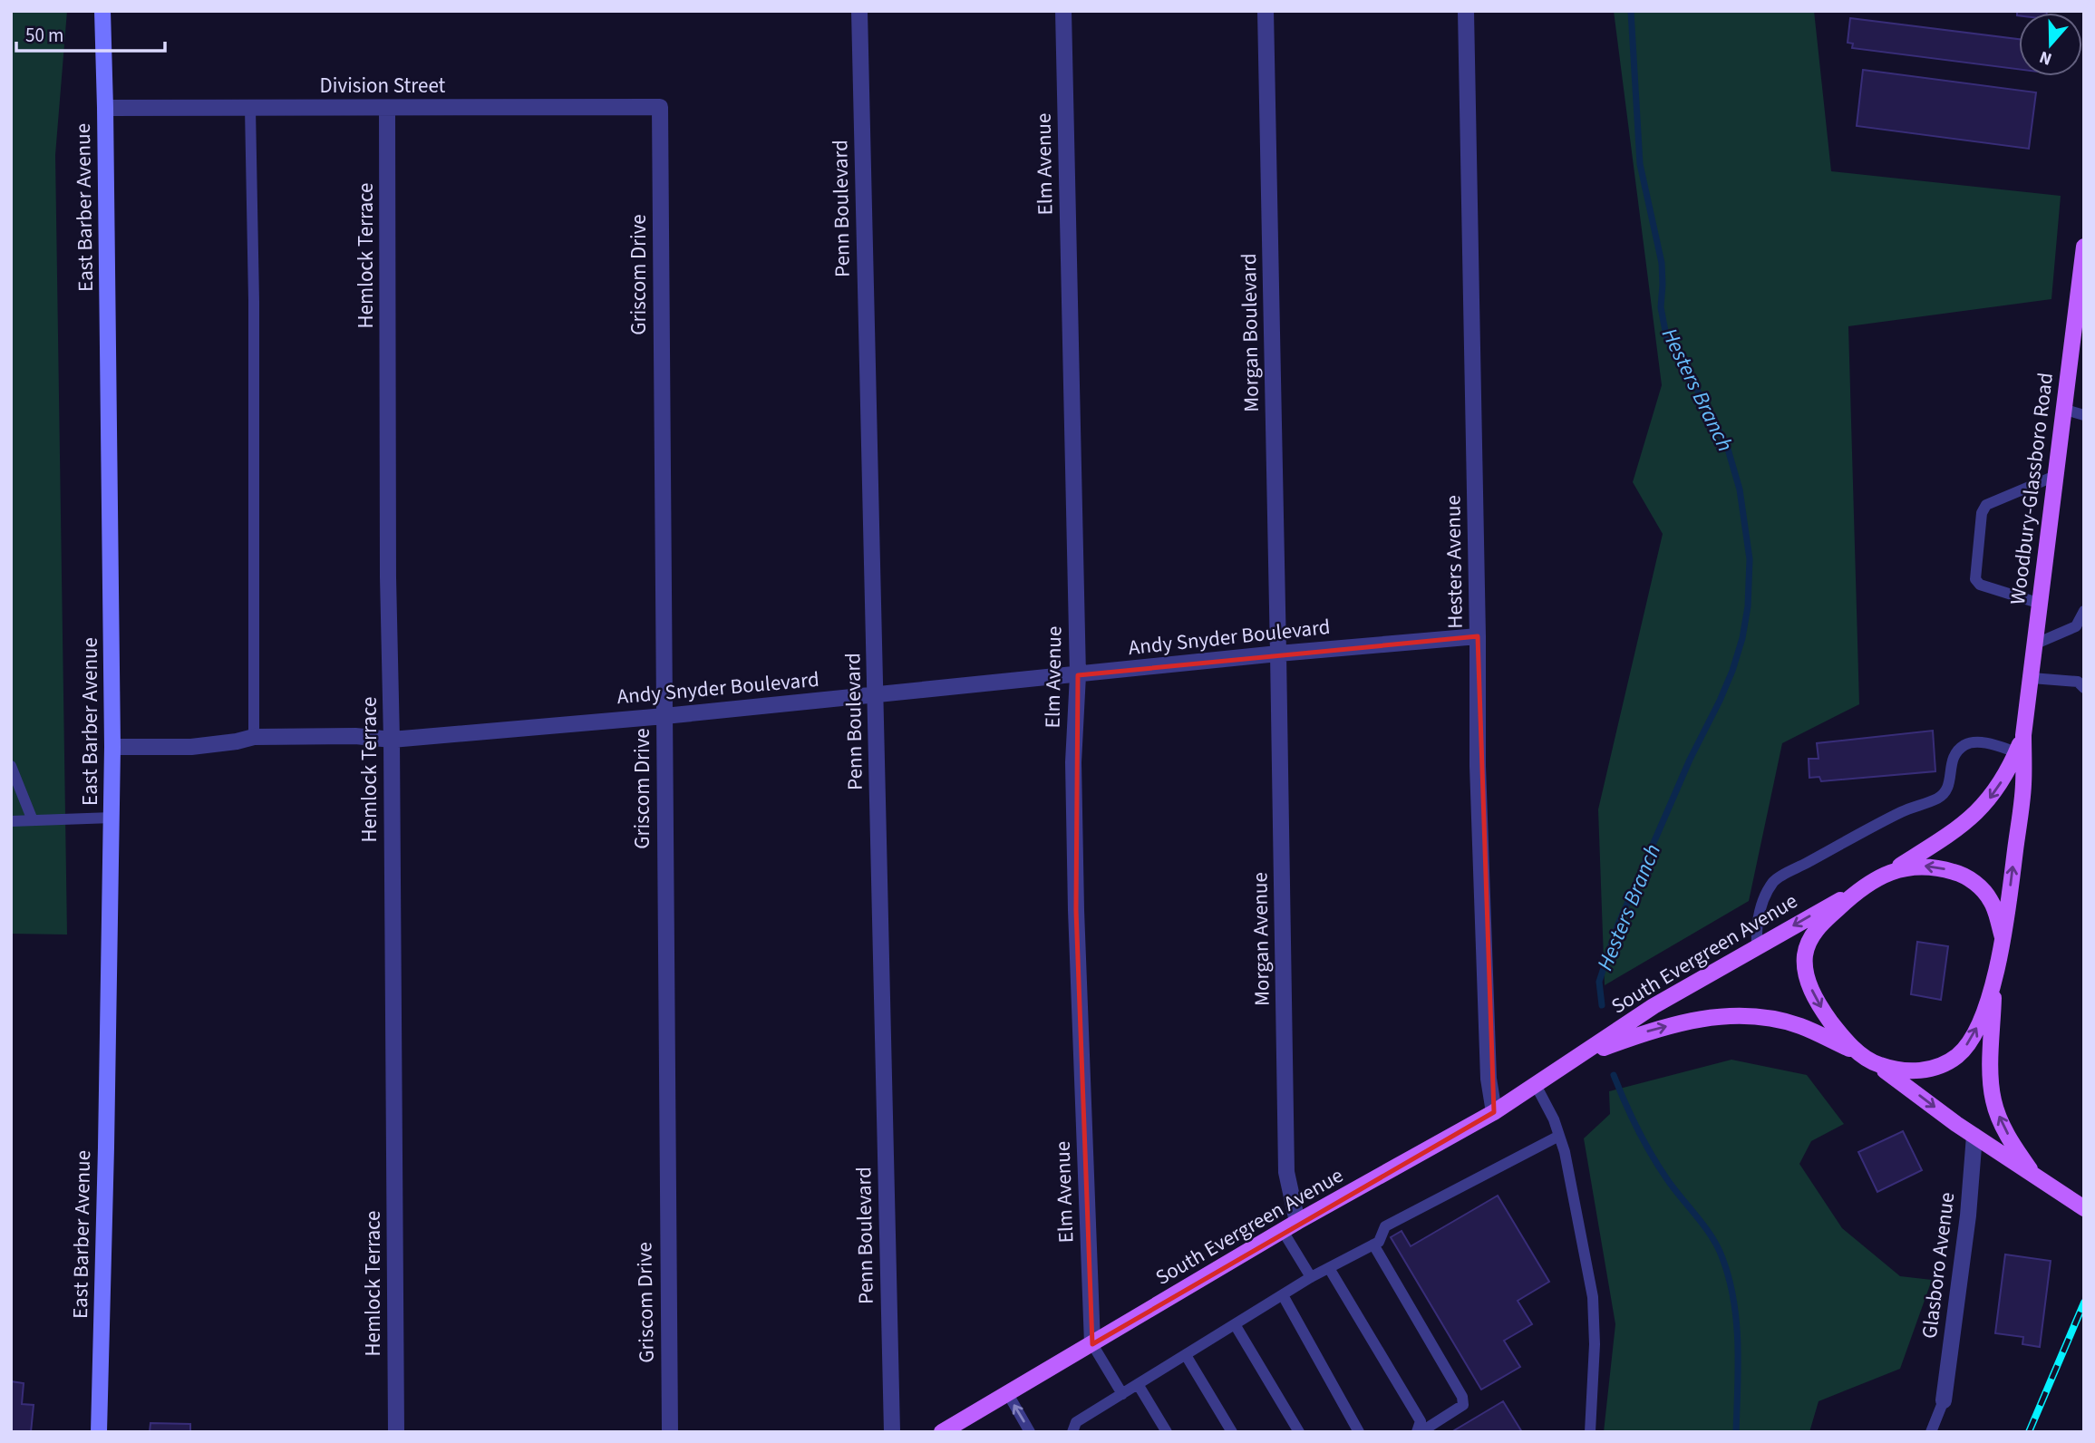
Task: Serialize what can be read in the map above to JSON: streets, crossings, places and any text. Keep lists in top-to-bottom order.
{
  "streets": {
    "main road": ["Woodbury-Glassboro Road", "South Evergreen Avenue"],
    "street": [
      "Division Street",
      "Elm Avenue",
      "East Barber Avenue",
      "Penn Boulevard",
      "Hemlock Terrace",
      "Griscom Drive",
      "Morgan Boulevard",
      "Hesters Avenue",
      "Andy Snyder Boulevard",
      "Morgan Avenue",
      "Glasboro Avenue"
    ]
  },
  "crossings": [
    ["Division Street", "East Barber Avenue"],
    ["Division Street", "Hemlock Terrace"],
    ["Division Street", "Griscom Drive"],
    ["Elm Avenue", "Andy Snyder Boulevard"],
    ["Elm Avenue", "South Evergreen Avenue"],
    ["East Barber Avenue", "Andy Snyder Boulevard"],
    ["Penn Boulevard", "Andy Snyder Boulevard"],
    ["Hemlock Terrace", "Andy Snyder Boulevard"],
    ["Griscom Drive", "Andy Snyder Boulevard"],
    ["Morgan Boulevard", "Andy Snyder Boulevard"],
    ["Morgan Boulevard", "Morgan Avenue"],
    ["Woodbury-Glassboro Road", "South Evergreen Avenue"],
    ["Hesters Avenue", "Andy Snyder Boulevard"],
    ["Hesters Avenue", "South Evergreen Avenue"],
    ["Andy Snyder Boulevard", "Morgan Avenue"],
    ["Morgan Avenue", "South Evergreen Avenue"]
  ],
  "water": ["Hesters Branch"],
  "scale_bar": "50 m",
  "north": "bottom"
}
